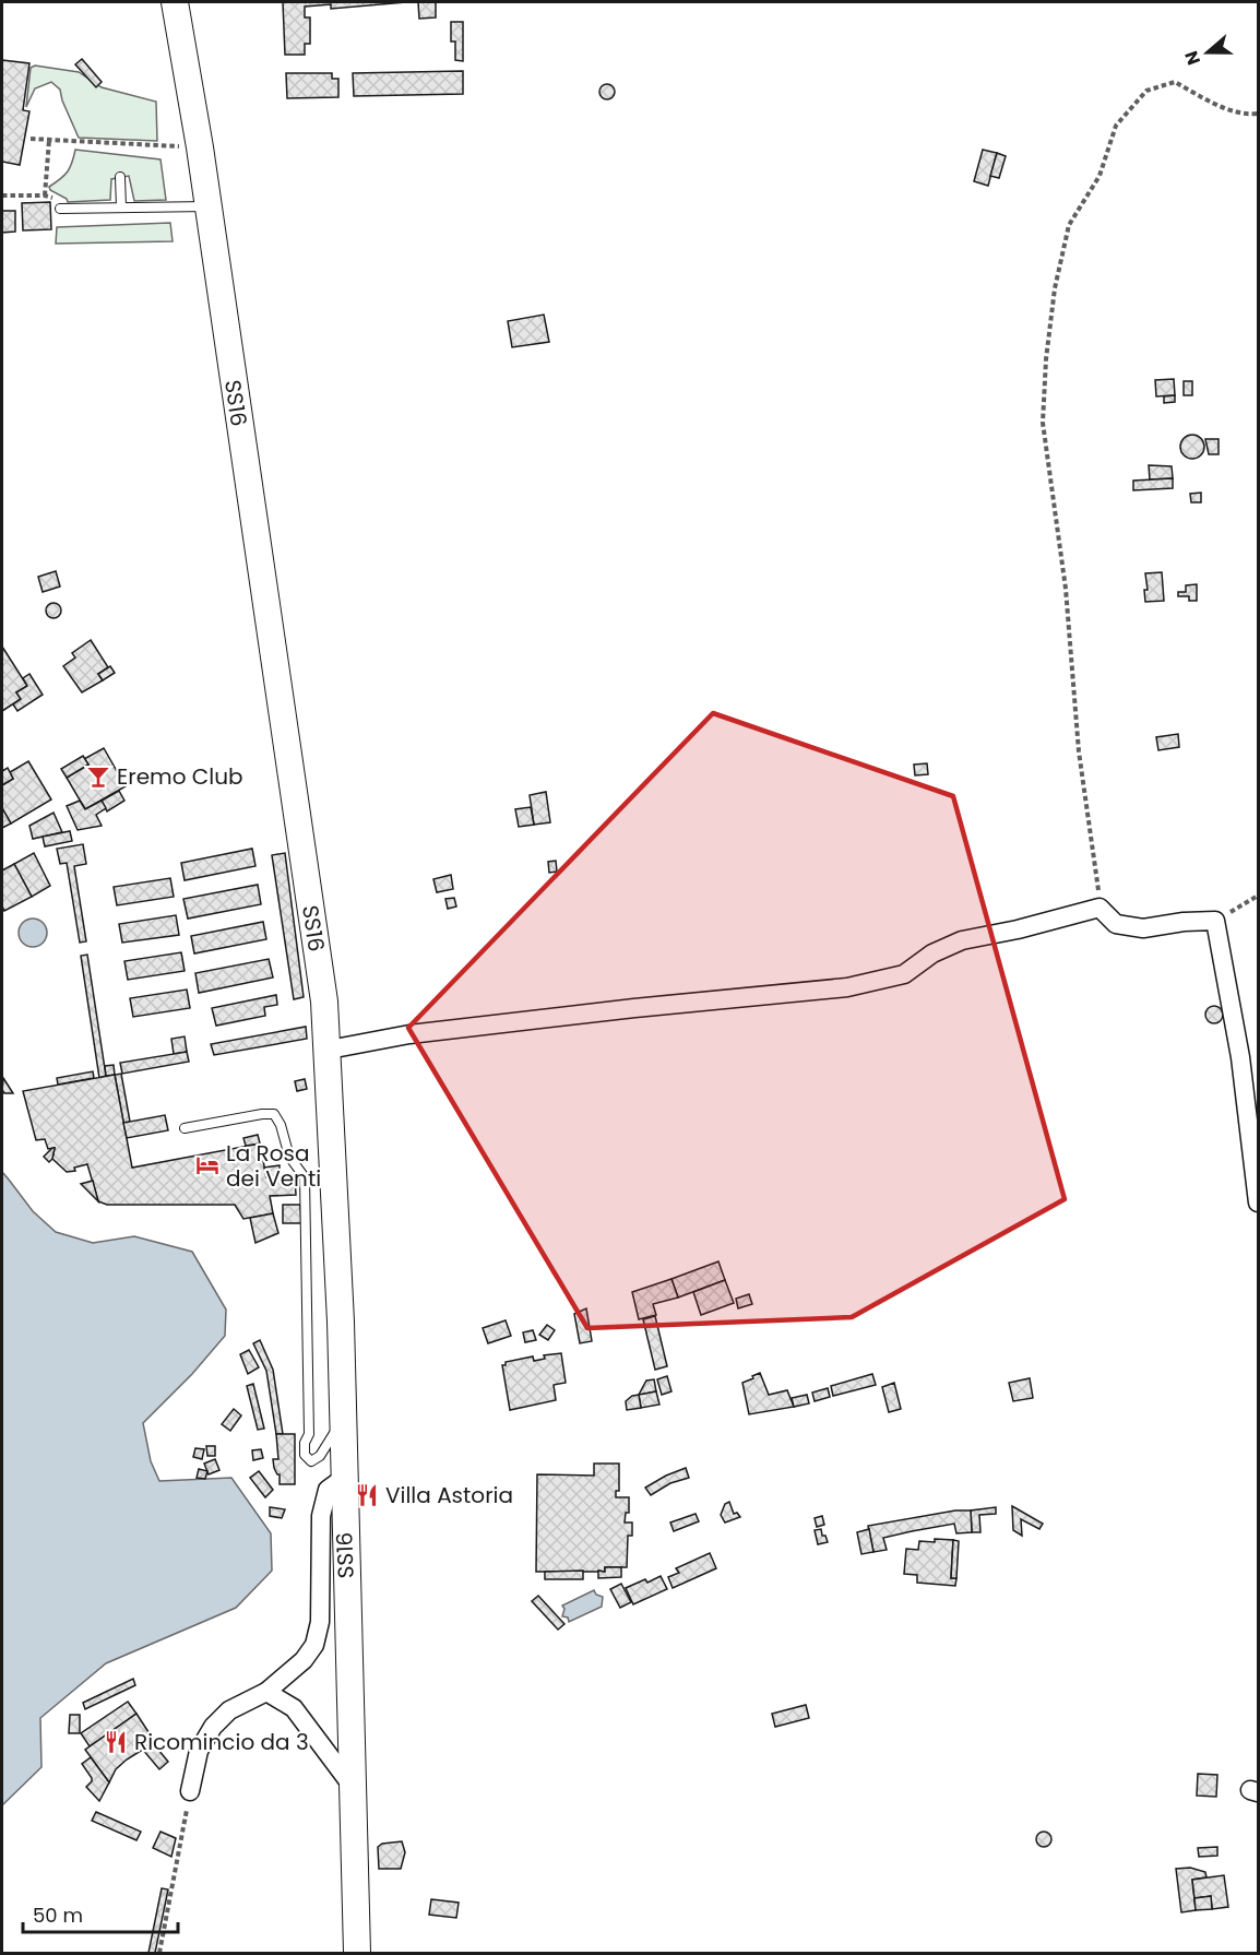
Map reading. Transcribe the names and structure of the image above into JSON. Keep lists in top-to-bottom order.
{
  "streets": {
    "main road": ["SS16"]
  },
  "places": {
    "bar": ["Eremo Club"],
    "hotel": ["La Rosa dei Venti"],
    "restaurant": ["Villa Astoria", "Ricomincio da 3"]
  },
  "scale_bar": "50 m",
  "north": "left"
}
